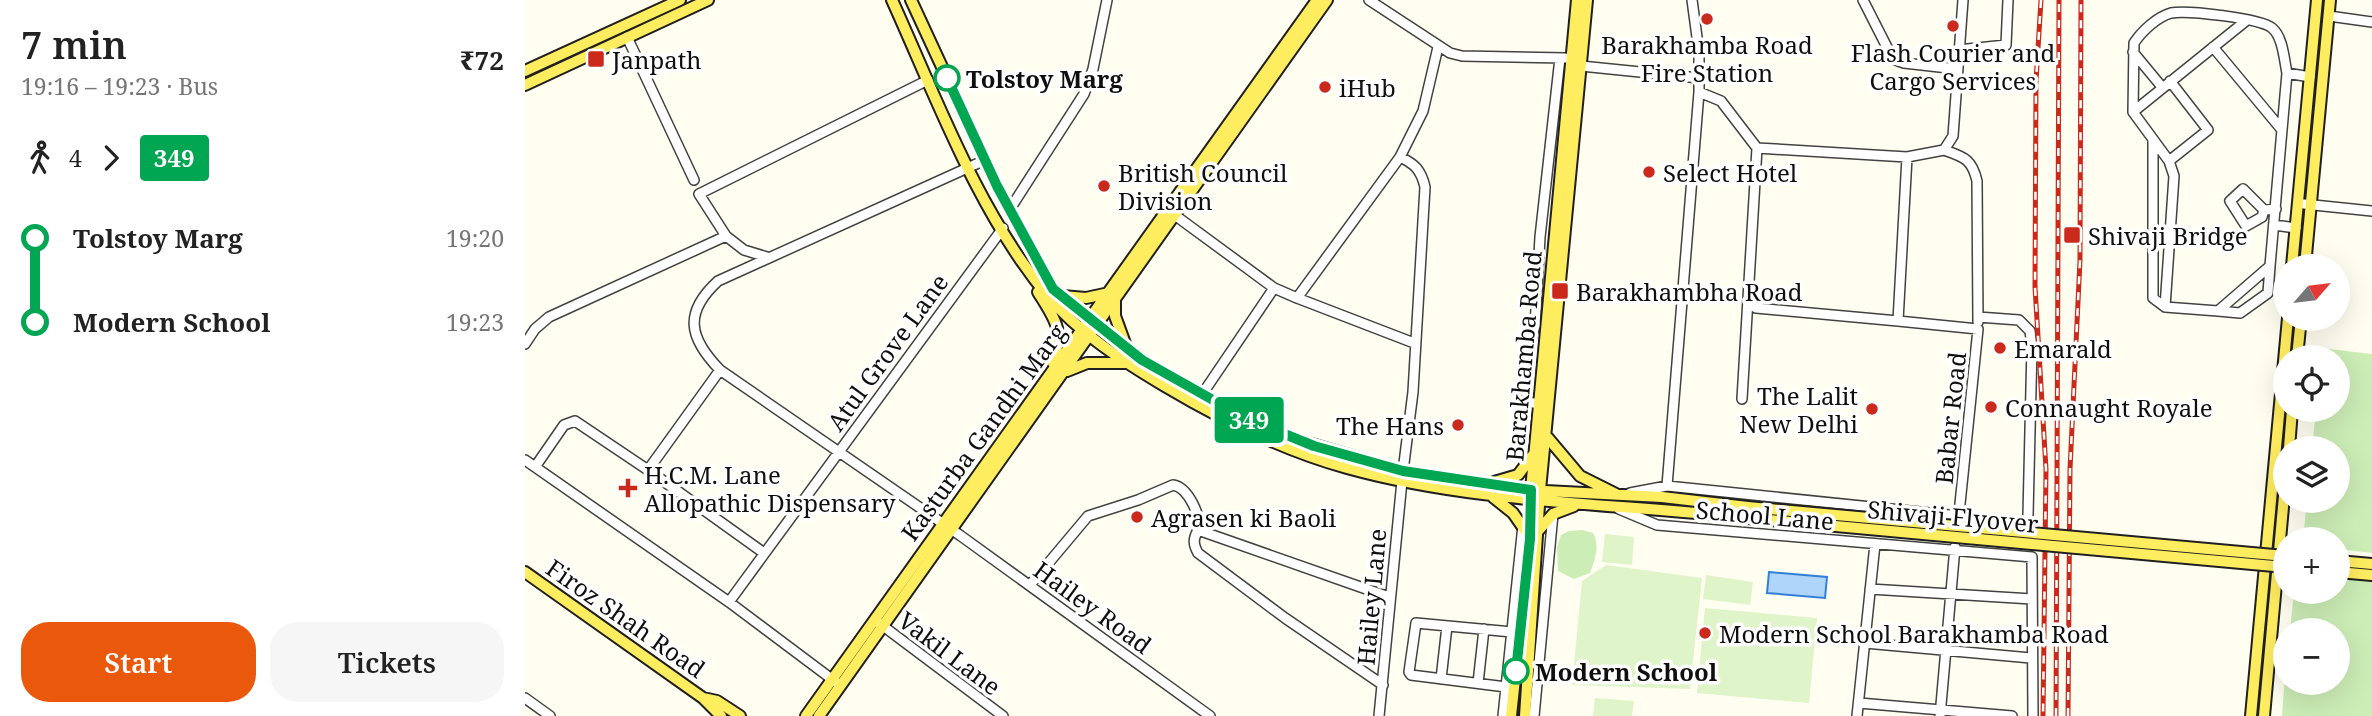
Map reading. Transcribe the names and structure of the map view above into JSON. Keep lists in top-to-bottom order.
{
  "streets": {
    "main road": [
      "Barakhamba Road",
      "Kasturba Gandhi Marg",
      "Shivaji Flyover",
      "Firoz Shah Road"
    ],
    "street": [
      "Atul Grove Lane",
      "Babar Road",
      "School Lane",
      "Hailey Lane",
      "Hailey Road",
      "Vakil Lane"
    ]
  },
  "crossings": [
    ["Atul Grove Lane", "Hailey Road"],
    ["Barakhamba Road", "Shivaji Flyover"],
    ["Babar Road", "School Lane"],
    ["Kasturba Gandhi Marg", "Hailey Road"],
    ["Kasturba Gandhi Marg", "Vakil Lane"],
    ["School Lane", "Shivaji Flyover"]
  ],
  "places": {
    "other": [
      "Barakhamba Road Fire Station",
      "Flash Courier and Cargo Services",
      "Tolstoy Marg",
      "iHub",
      "Select Hotel",
      "British Council Division",
      "Emarald",
      "Connaught Royale",
      "The Lalit New Delhi",
      "The Hans",
      "Agrasen ki Baoli",
      "Modern School Barakhamba Road",
      "Modern School"
    ],
    "transit": ["Janpath", "Shivaji Bridge", "Barakhambha Road"],
    "health": ["H.C.M. Lane Allopathic Dispensary"]
  },
  "lines": ["bus line 349"],
  "north": "top right",
  "page": {
    "heading": ["7 min", "19:16 – 19:23 · Bus", "₹72"],
    "on_map": "349",
    "legs": ["4", "349"],
    "list": [
      {
        "name": "Tolstoy Marg",
        "value": "19:20"
      },
      {
        "name": "Modern School",
        "value": "19:23"
      }
    ],
    "map_buttons": ["+", "−"],
    "buttons": ["Start", "Tickets"]
  }
}
